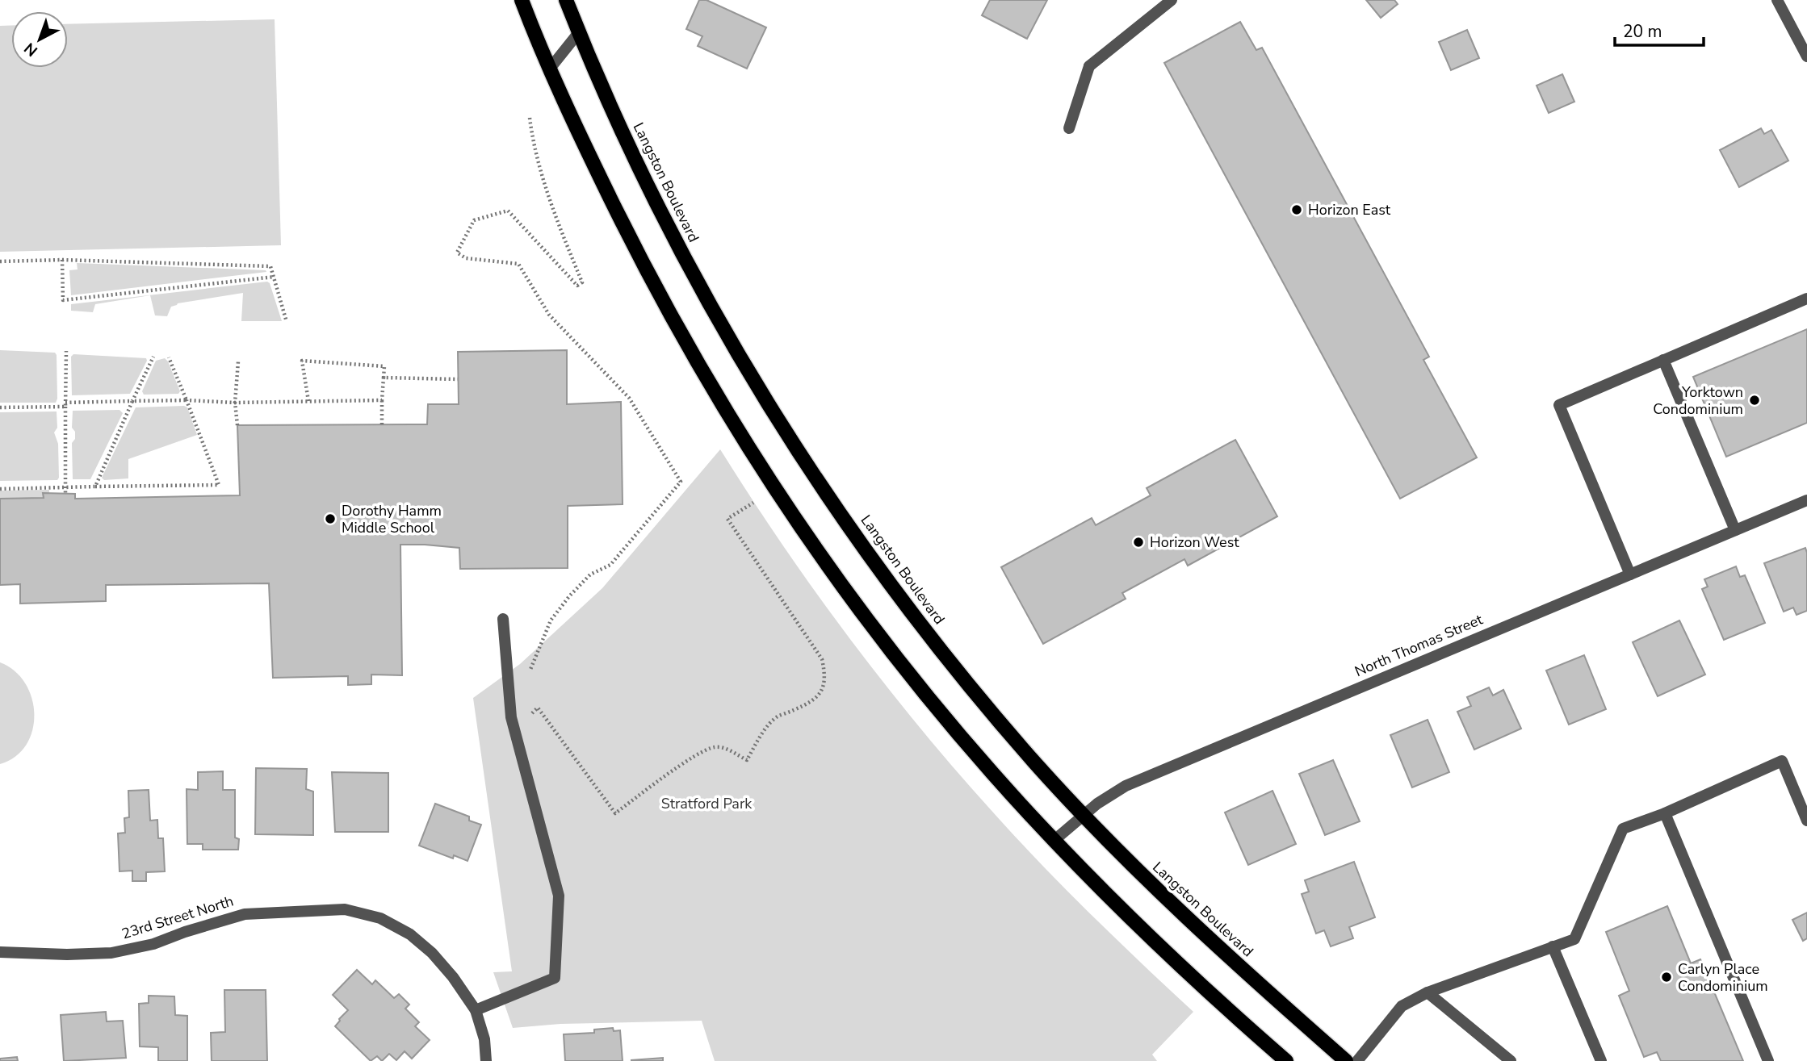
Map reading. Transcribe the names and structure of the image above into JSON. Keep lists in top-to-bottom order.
{
  "streets": {
    "main road": ["Langston Boulevard"],
    "street": ["North Thomas Street", "23rd Street North"]
  },
  "crossings": [
    ["Langston Boulevard", "North Thomas Street"]
  ],
  "parks": ["Stratford Park"],
  "places": [
    "Horizon East",
    "Yorktown Condominium",
    "Dorothy Hamm Middle School",
    "Horizon West",
    "Carlyn Place Condominium"
  ],
  "scale_bar": "20 m",
  "north": "bottom left"
}
